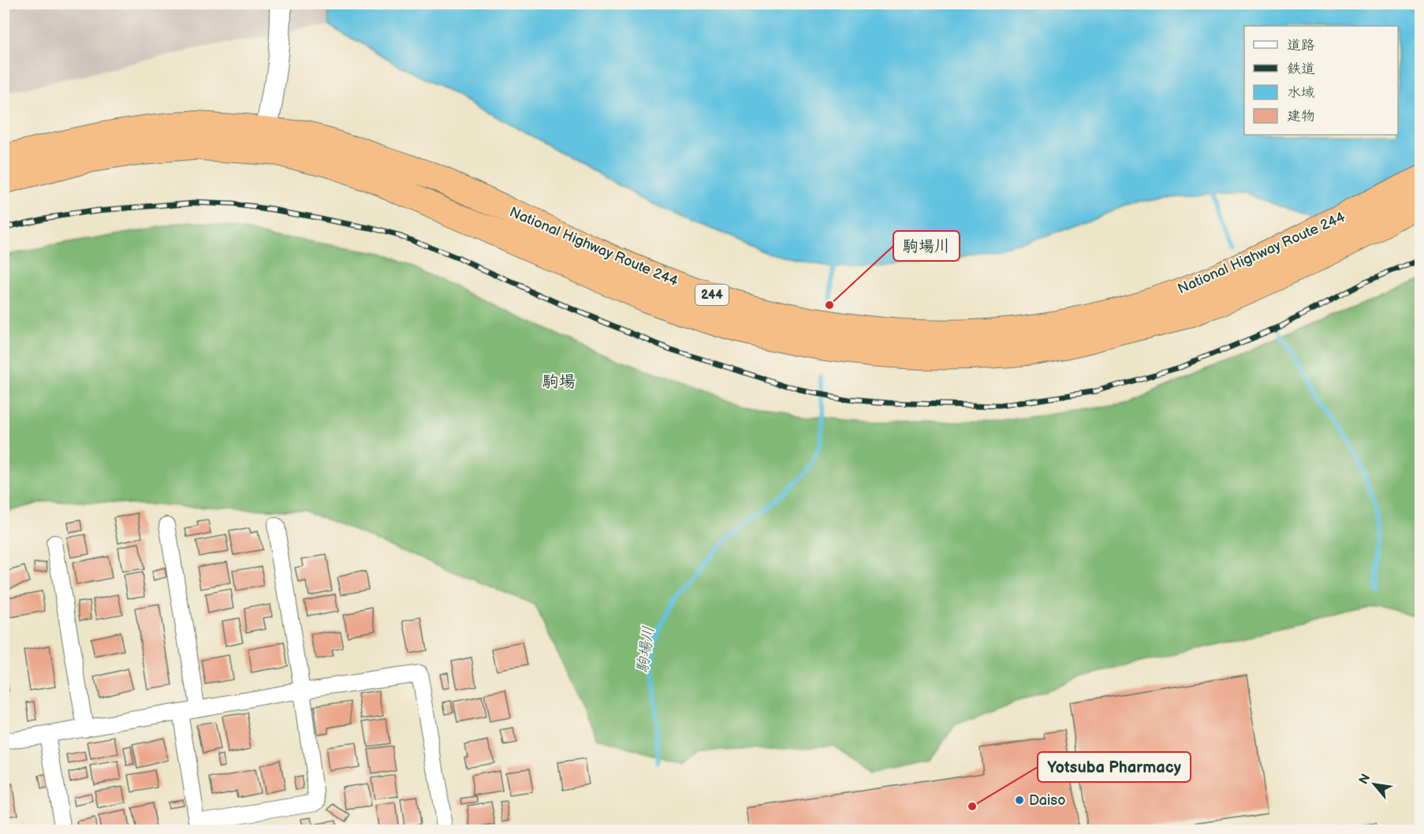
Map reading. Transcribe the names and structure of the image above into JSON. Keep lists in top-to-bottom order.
{
  "streets": {
    "highway": ["National Highway Route 244", "244"]
  },
  "districts": ["駒場"],
  "water": ["駒場川"],
  "places": ["駒場川", "Daiso", "Yotsuba Pharmacy"],
  "legend": [
    "道路",
    "鉄道",
    "水域",
    "建物"
  ],
  "north": "top left"
}
